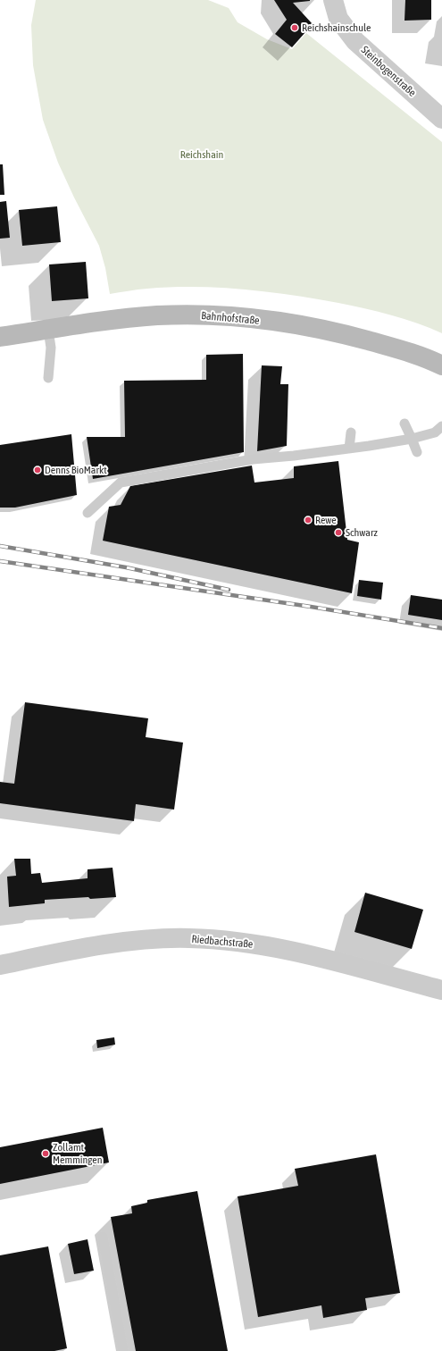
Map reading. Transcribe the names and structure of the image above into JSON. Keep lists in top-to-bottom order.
{
  "streets": {
    "street": ["Steinbogenstraße", "Bahnhofstraße", "Riedbachstraße"]
  },
  "parks": ["Reichshain"],
  "places": [
    "Reichshainschule",
    "Denns BioMarkt",
    "Rewe",
    "Schwarz",
    "Zollamt Memmingen"
  ]
}
